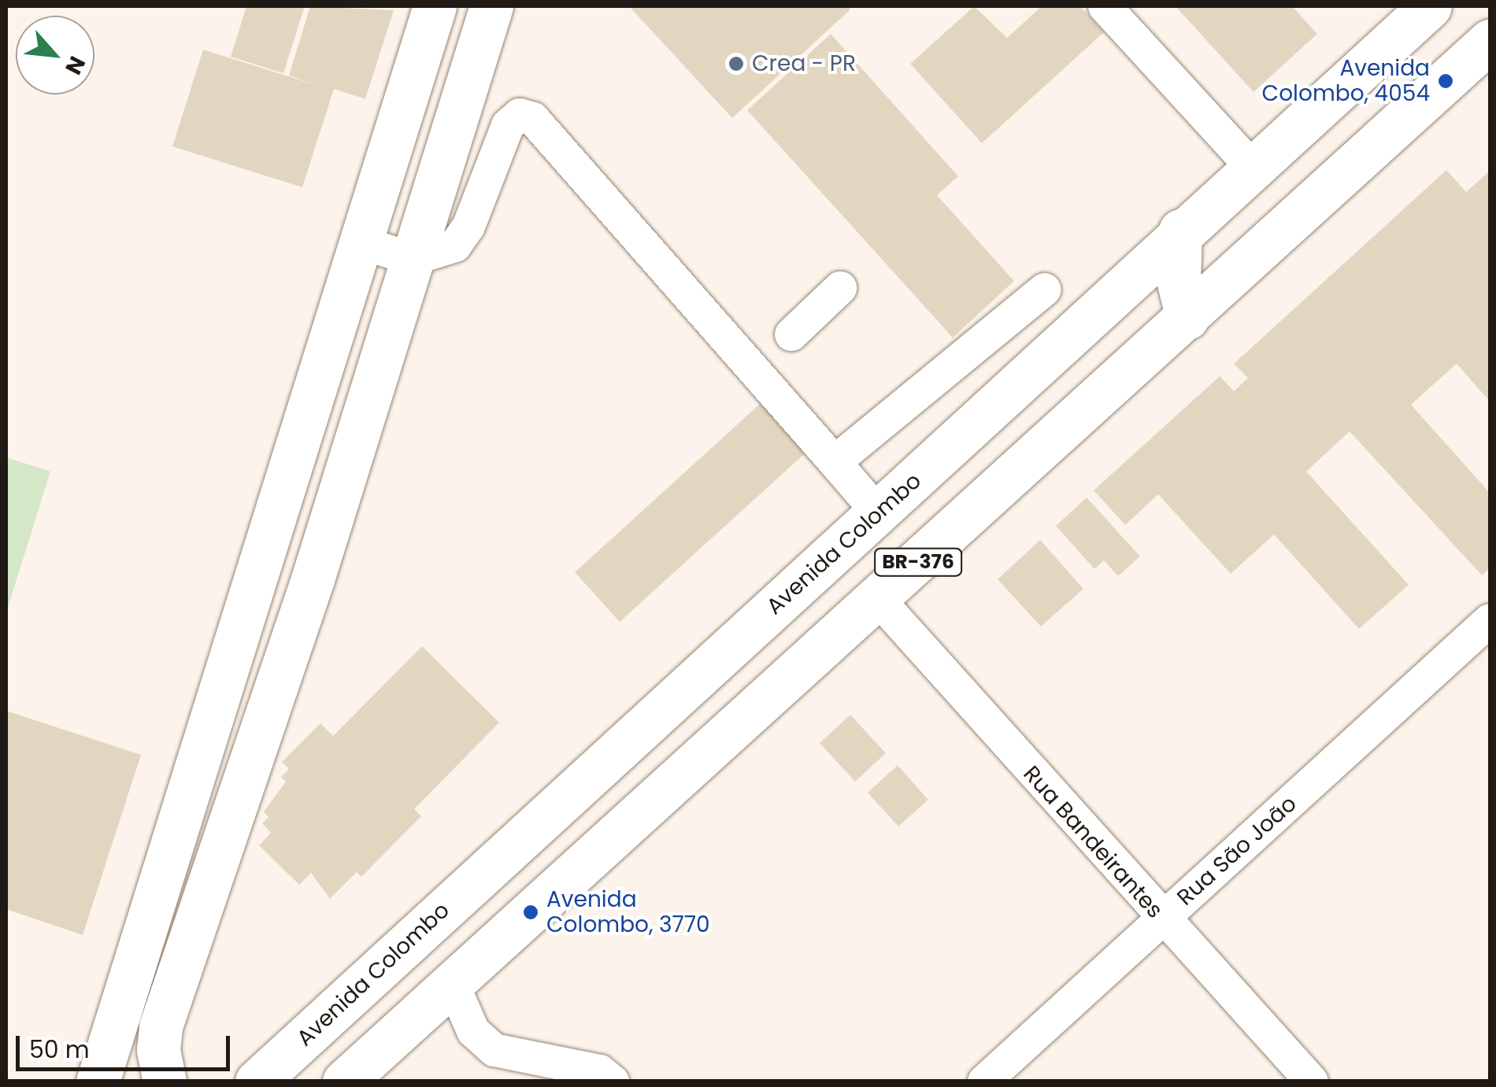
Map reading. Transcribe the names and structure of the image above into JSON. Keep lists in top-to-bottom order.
{
  "streets": {
    "main road": ["Avenida Colombo", "BR-376"],
    "street": ["Rua Bandeirantes", "Rua São João"]
  },
  "crossings": [
    ["BR-376", "Rua Bandeirantes"],
    ["Rua Bandeirantes", "Rua São João"]
  ],
  "places": ["Crea - PR", "Avenida Colombo, 4054", "Avenida Colombo, 3770"],
  "scale_bar": "50 m",
  "north": "bottom right"
}
